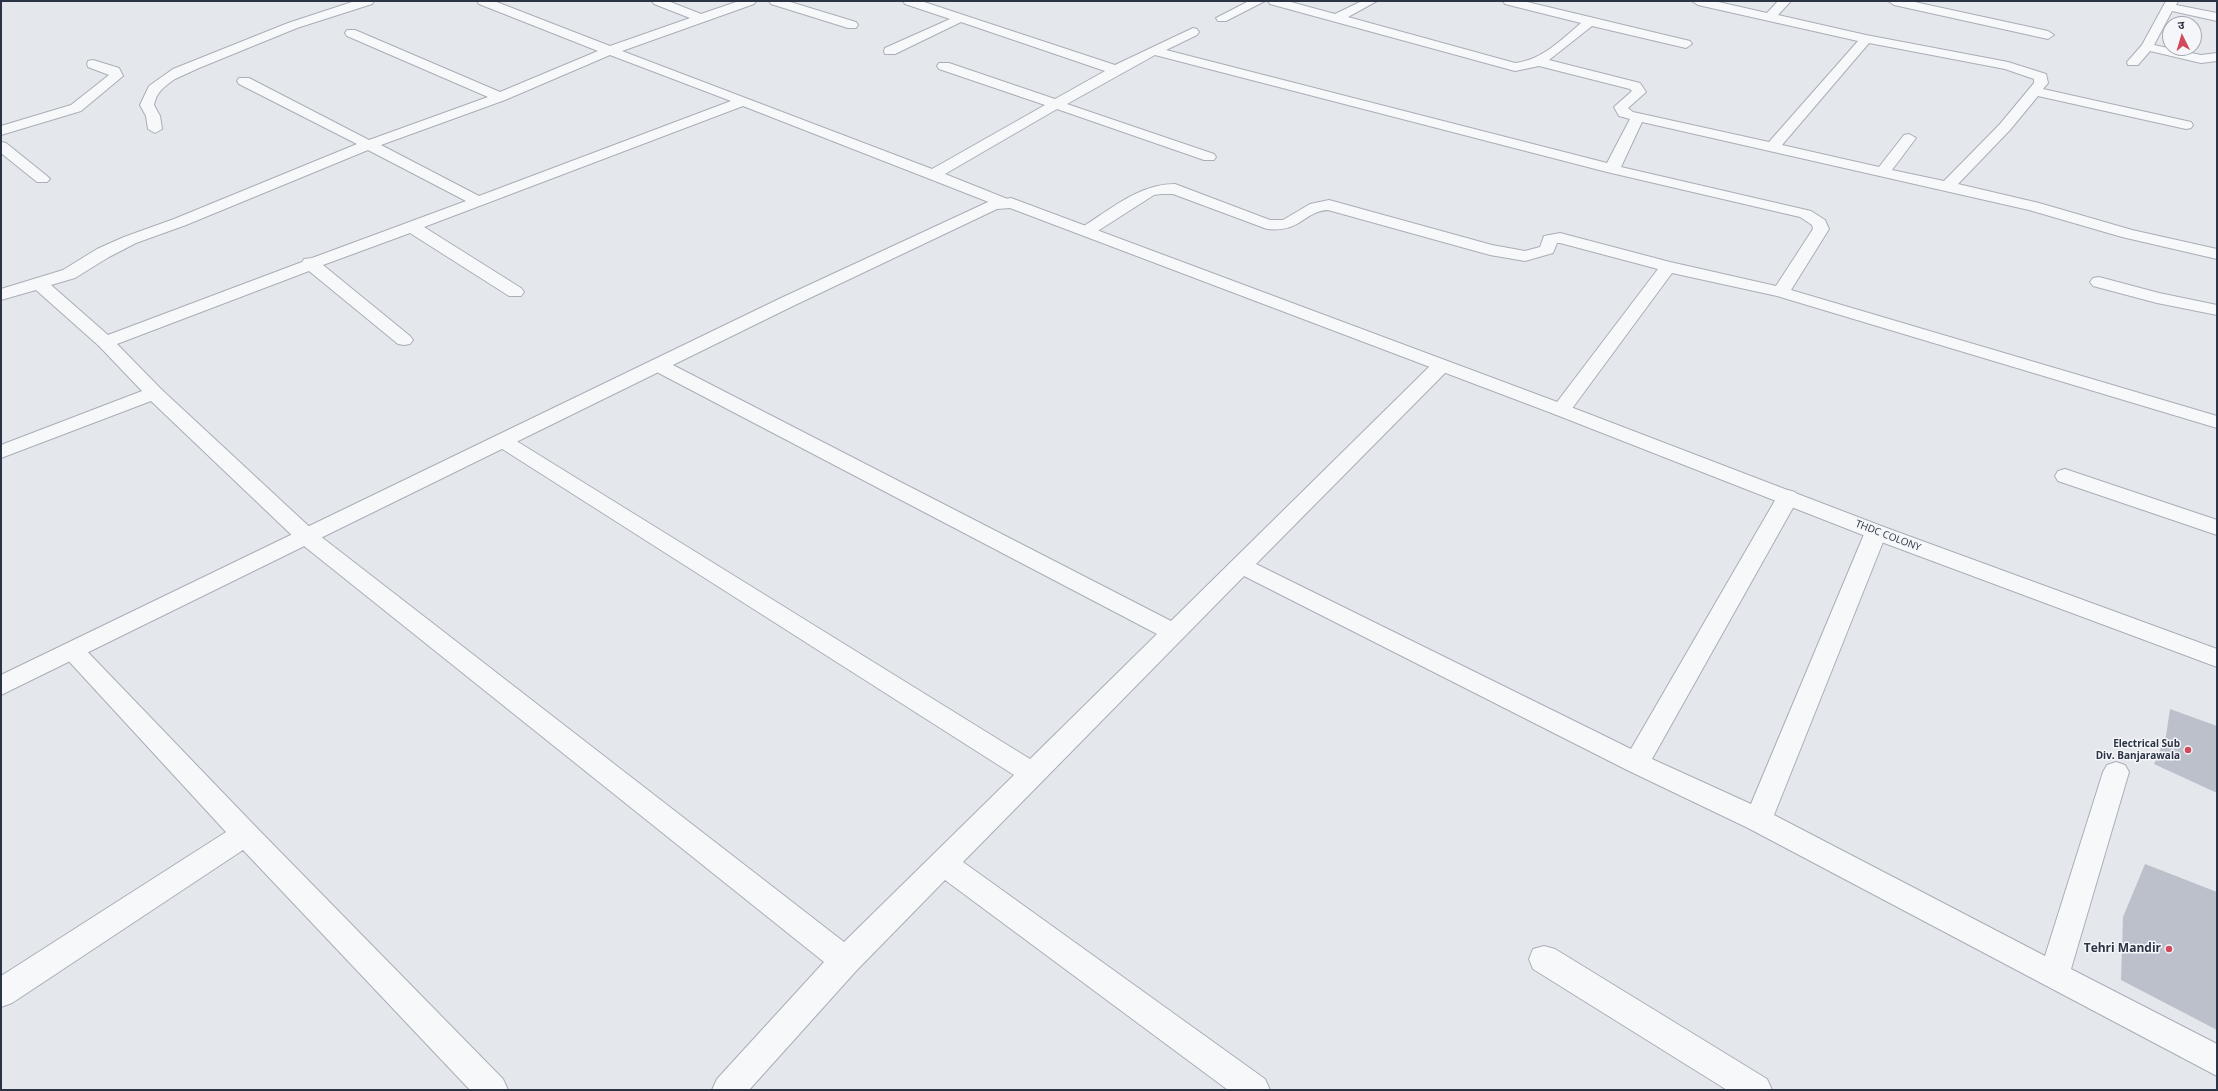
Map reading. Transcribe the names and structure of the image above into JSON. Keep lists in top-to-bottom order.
{
  "streets": {
    "street": ["THDC COLONY"]
  },
  "places": ["Electrical Sub Div. Banjarawala", "Tehri Mandir"],
  "north": "top"
}
